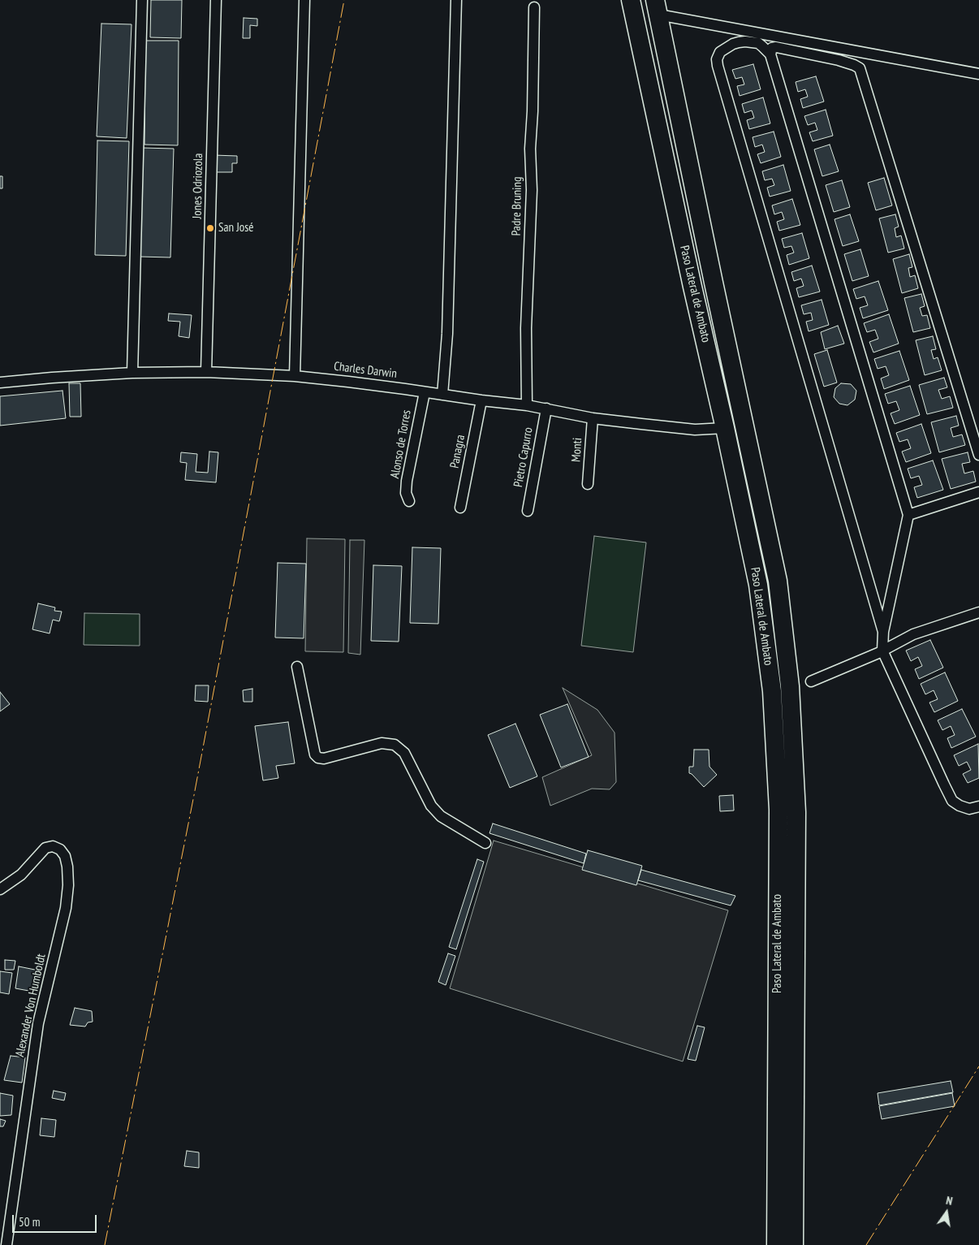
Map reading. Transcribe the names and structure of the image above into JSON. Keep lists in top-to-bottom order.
{
  "streets": {
    "highway": ["Paso Lateral de Ambato"],
    "street": [
      "Jones Odriozola",
      "Padre Bruning",
      "Charles Darwin",
      "Alonso de Torres",
      "Monti",
      "Panagra",
      "Pietro Capurro",
      "Alexander Von Humboldt"
    ]
  },
  "crossings": [
    ["Jones Odriozola", "Charles Darwin"],
    ["Padre Bruning", "Charles Darwin"],
    ["Paso Lateral de Ambato", "Charles Darwin"],
    ["Charles Darwin", "Alonso de Torres"],
    ["Charles Darwin", "Monti"],
    ["Charles Darwin", "Panagra"],
    ["Charles Darwin", "Pietro Capurro"]
  ],
  "places": ["San José"],
  "scale_bar": "50 m",
  "north": "top"
}
